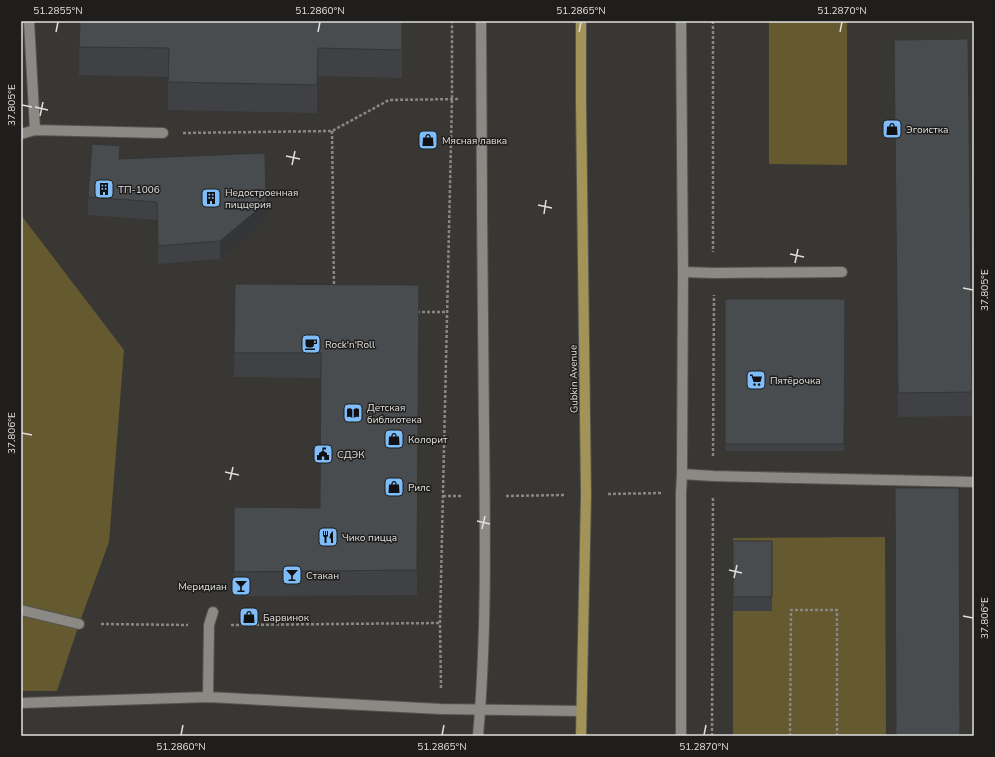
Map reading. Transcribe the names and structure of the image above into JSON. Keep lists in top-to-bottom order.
{
  "streets": {
    "main road": ["Gubkin Avenue"]
  },
  "places": {
    "shop": [
      "Эгоистка",
      "Мясная лавка",
      "Колорит",
      "Рилс",
      "Барвинок"
    ],
    "building": ["ТП-1006", "Недостроенная пиццерия"],
    "cafe": ["Rock'n'Roll"],
    "supermarket": ["Пятёрочка"],
    "library": ["Детская библиотека"],
    "public building": ["СДЭК"],
    "restaurant": ["Чико пицца"],
    "bar": ["Стакан", "Меридиан"]
  },
  "coordinates": [
    "51.2855°N",
    "51.2860°N",
    "51.2865°N",
    "51.2870°N",
    "37.805°E",
    "37.806°E"
  ]
}
